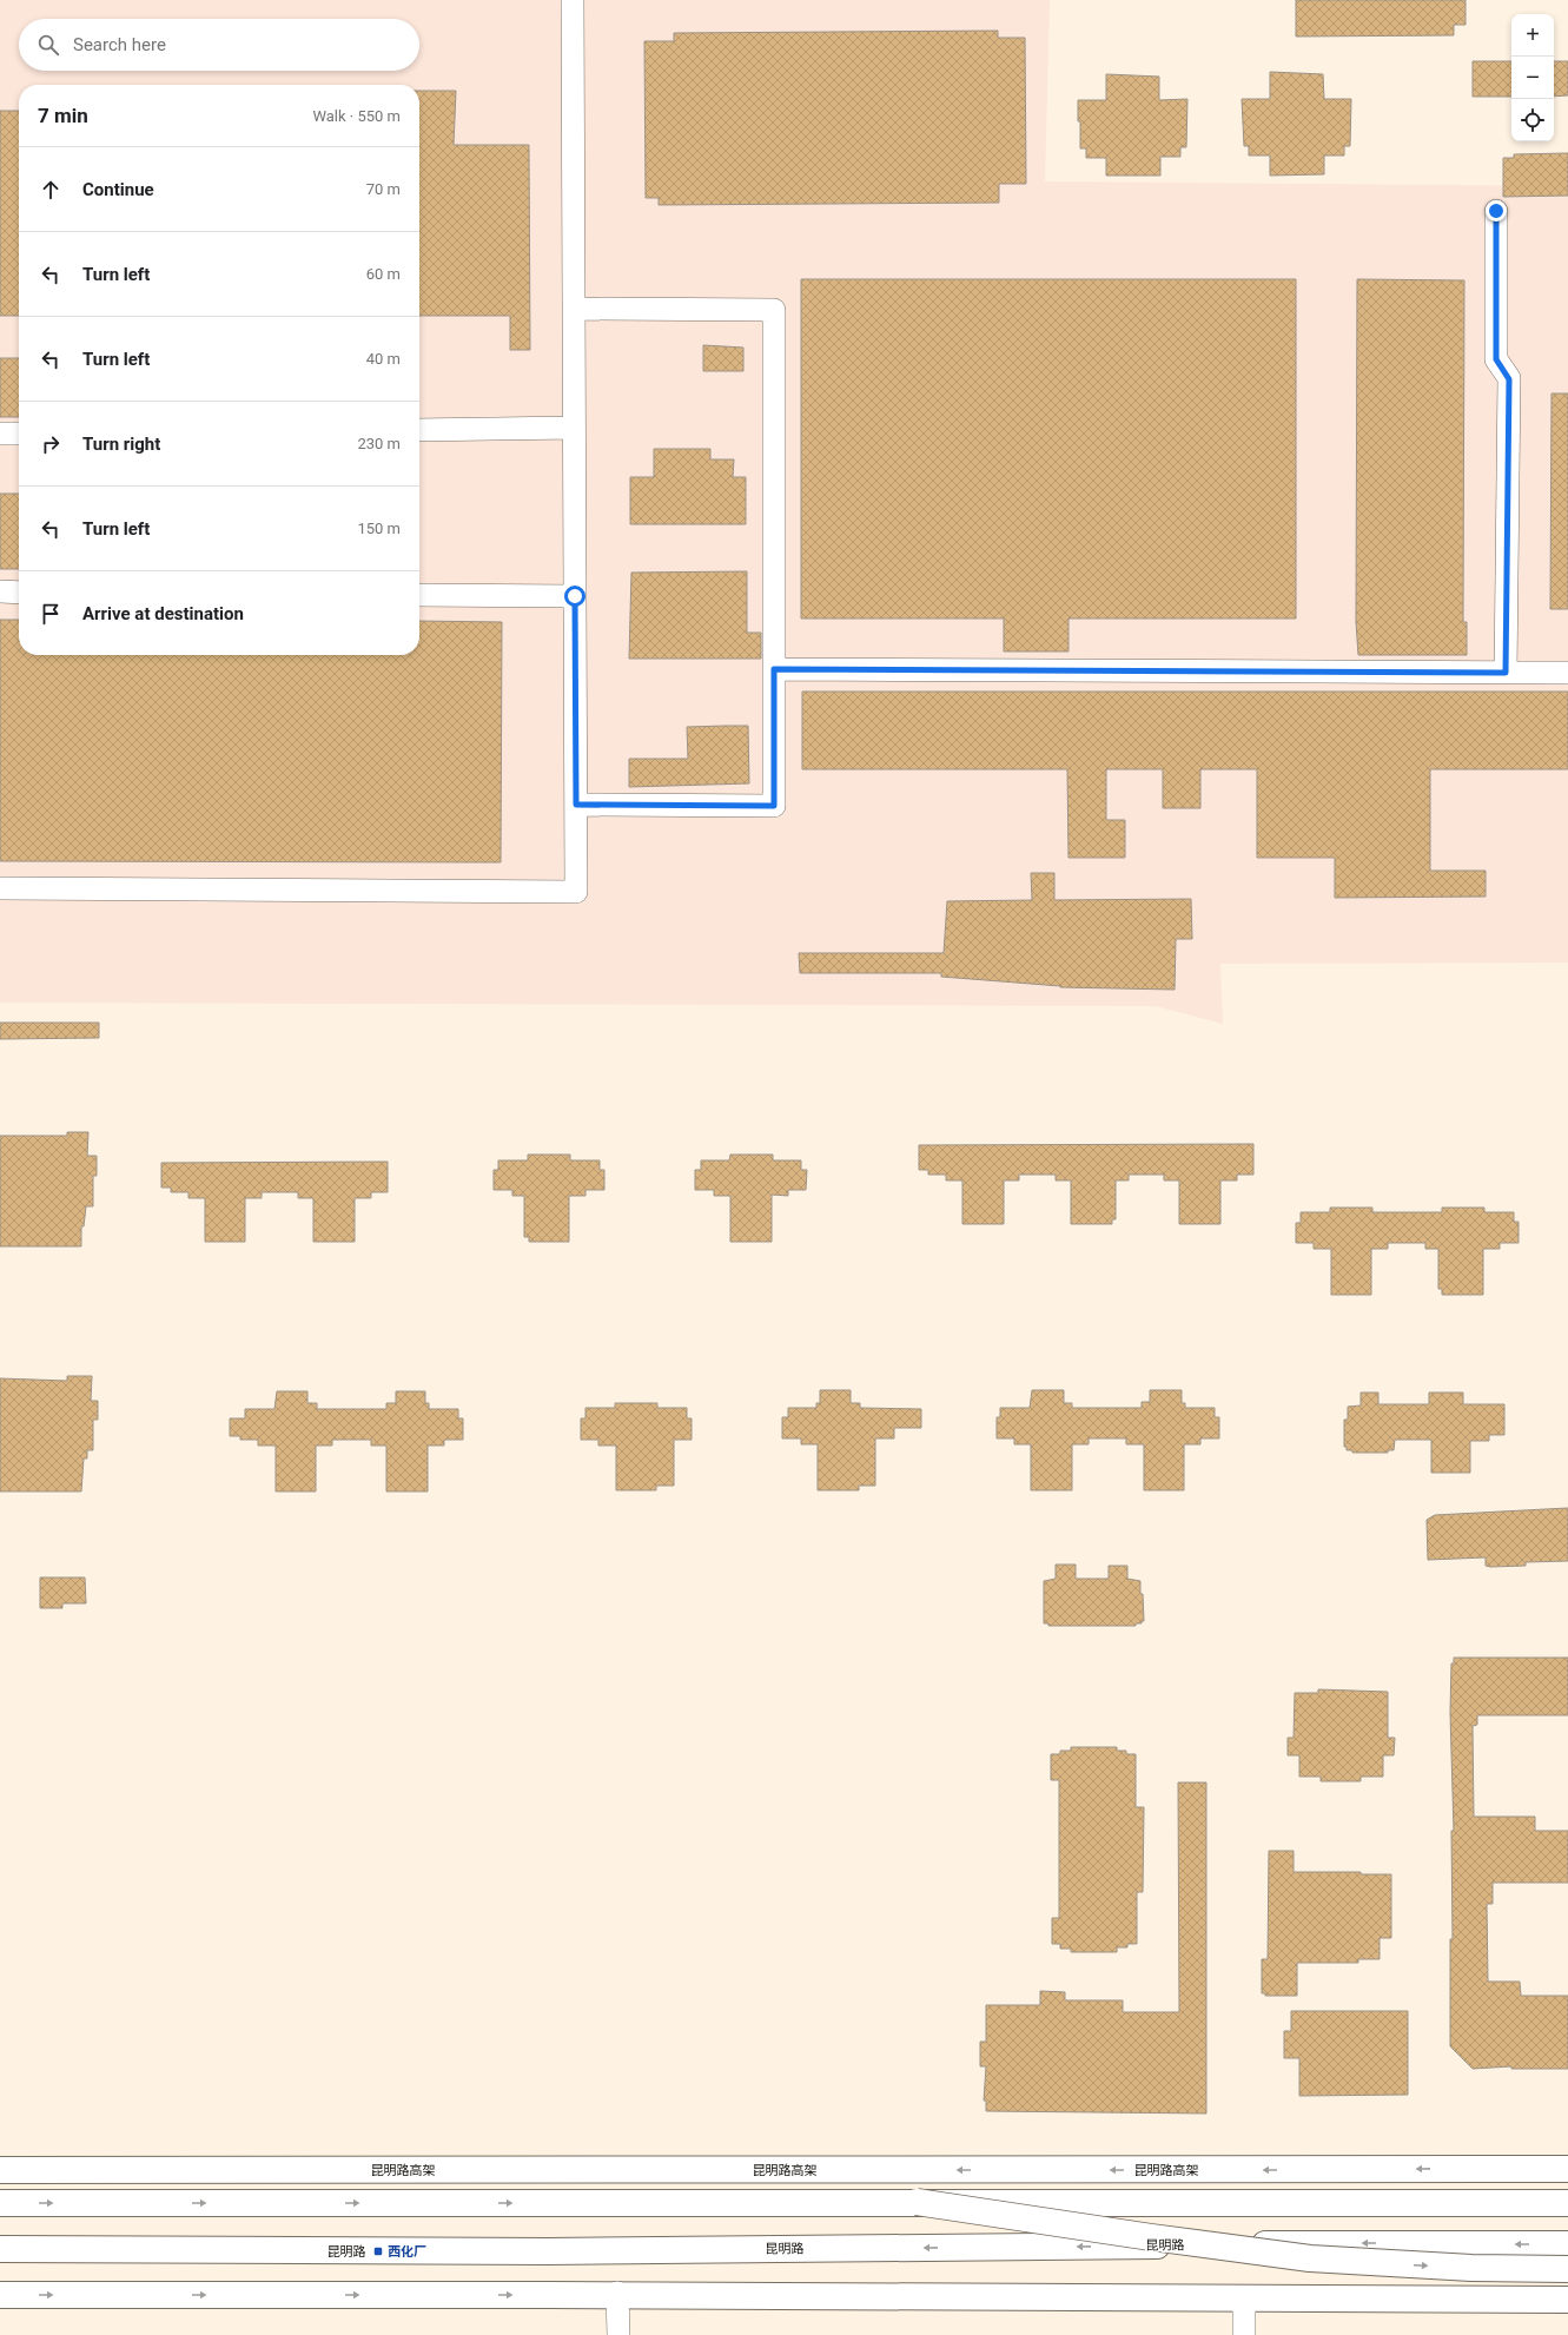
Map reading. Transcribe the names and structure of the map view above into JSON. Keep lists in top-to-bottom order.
{
  "streets": {
    "main road": ["昆明路高架", "昆明路"]
  },
  "places": {
    "transit": ["西化厂"]
  },
  "page": {
    "map_buttons": ["+", "−"],
    "search": "Search here",
    "heading": ["7 min", "Walk · 550 m"],
    "list": [
      ["Continue", "70 m"],
      ["Turn left", "60 m"],
      ["Turn left", "40 m"],
      ["Turn right", "230 m"],
      ["Turn left", "150 m"],
      "Arrive at destination"
    ]
  }
}
